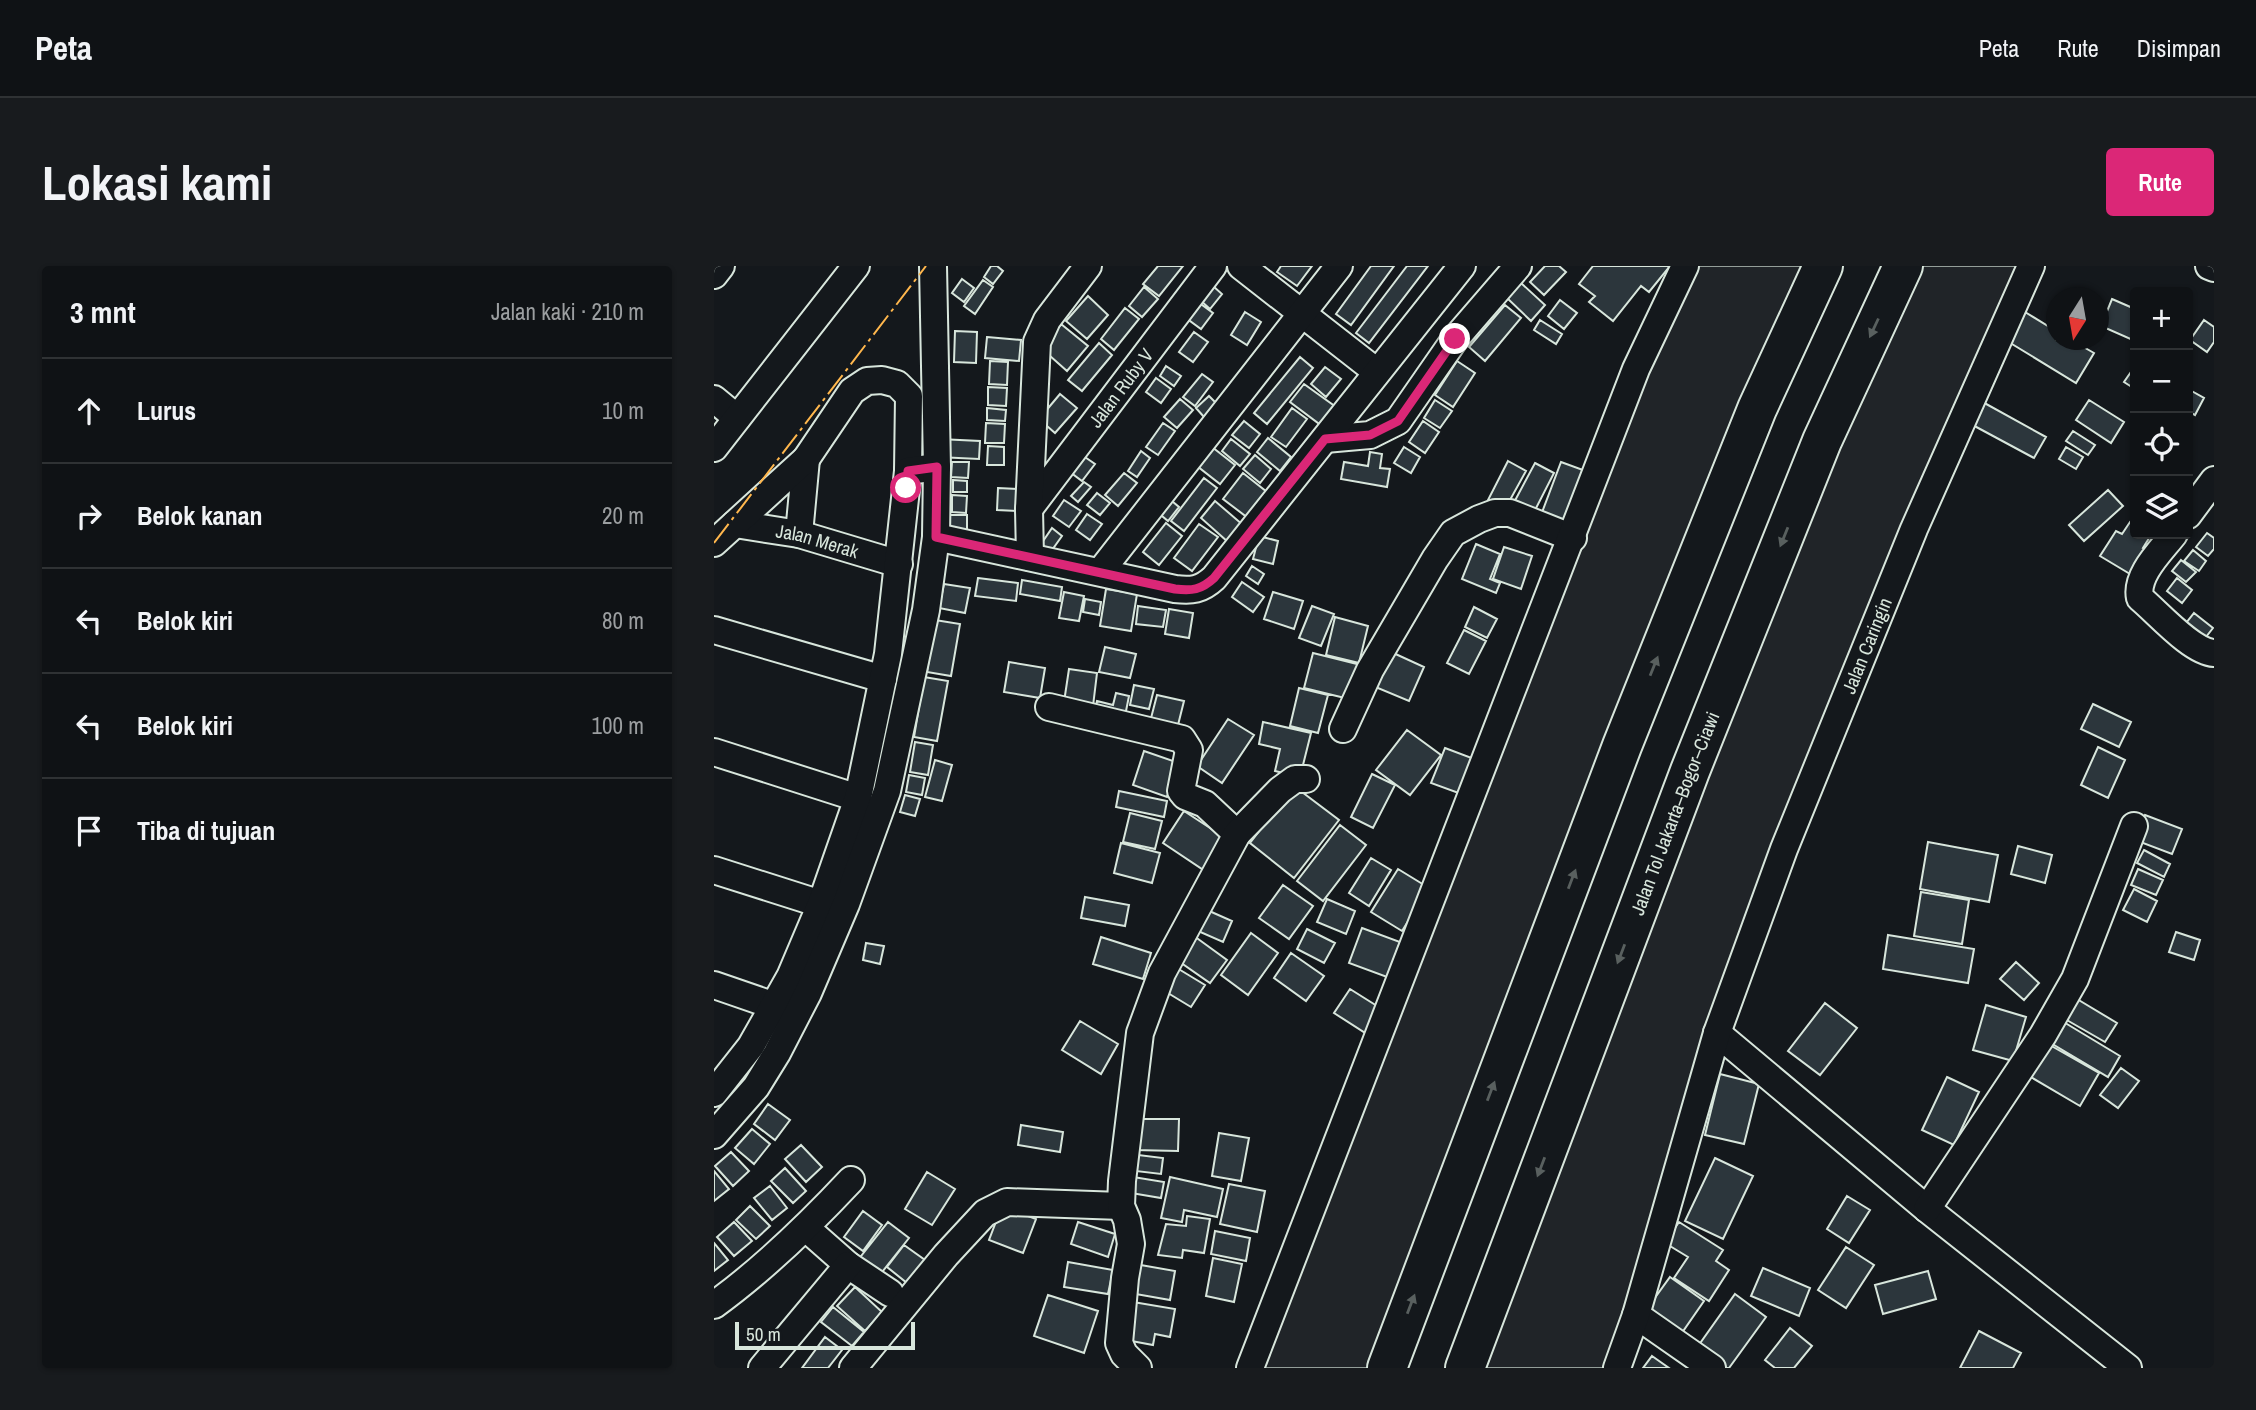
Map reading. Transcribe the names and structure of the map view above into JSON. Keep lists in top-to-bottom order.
{
  "streets": {
    "highway": ["Jalan Tol Jakarta–Bogor–Ciawi"],
    "street": ["Jalan Ruby V", "Jalan Merak", "Jalan Caringin"]
  },
  "scale_bar": "50 m",
  "north": "bottom",
  "page": {
    "header": "Peta",
    "nav": ["Peta", "Rute", "Disimpan"],
    "buttons": "Rute",
    "title": "Lokasi kami",
    "heading": ["3 mnt", "Jalan kaki · 210 m"],
    "map_buttons": ["+", "−"],
    "list": [
      ["Lurus", "10 m"],
      ["Belok kanan", "20 m"],
      ["Belok kiri", "80 m"],
      ["Belok kiri", "100 m"],
      "Tiba di tujuan"
    ],
    "scale": "50 m"
  }
}
